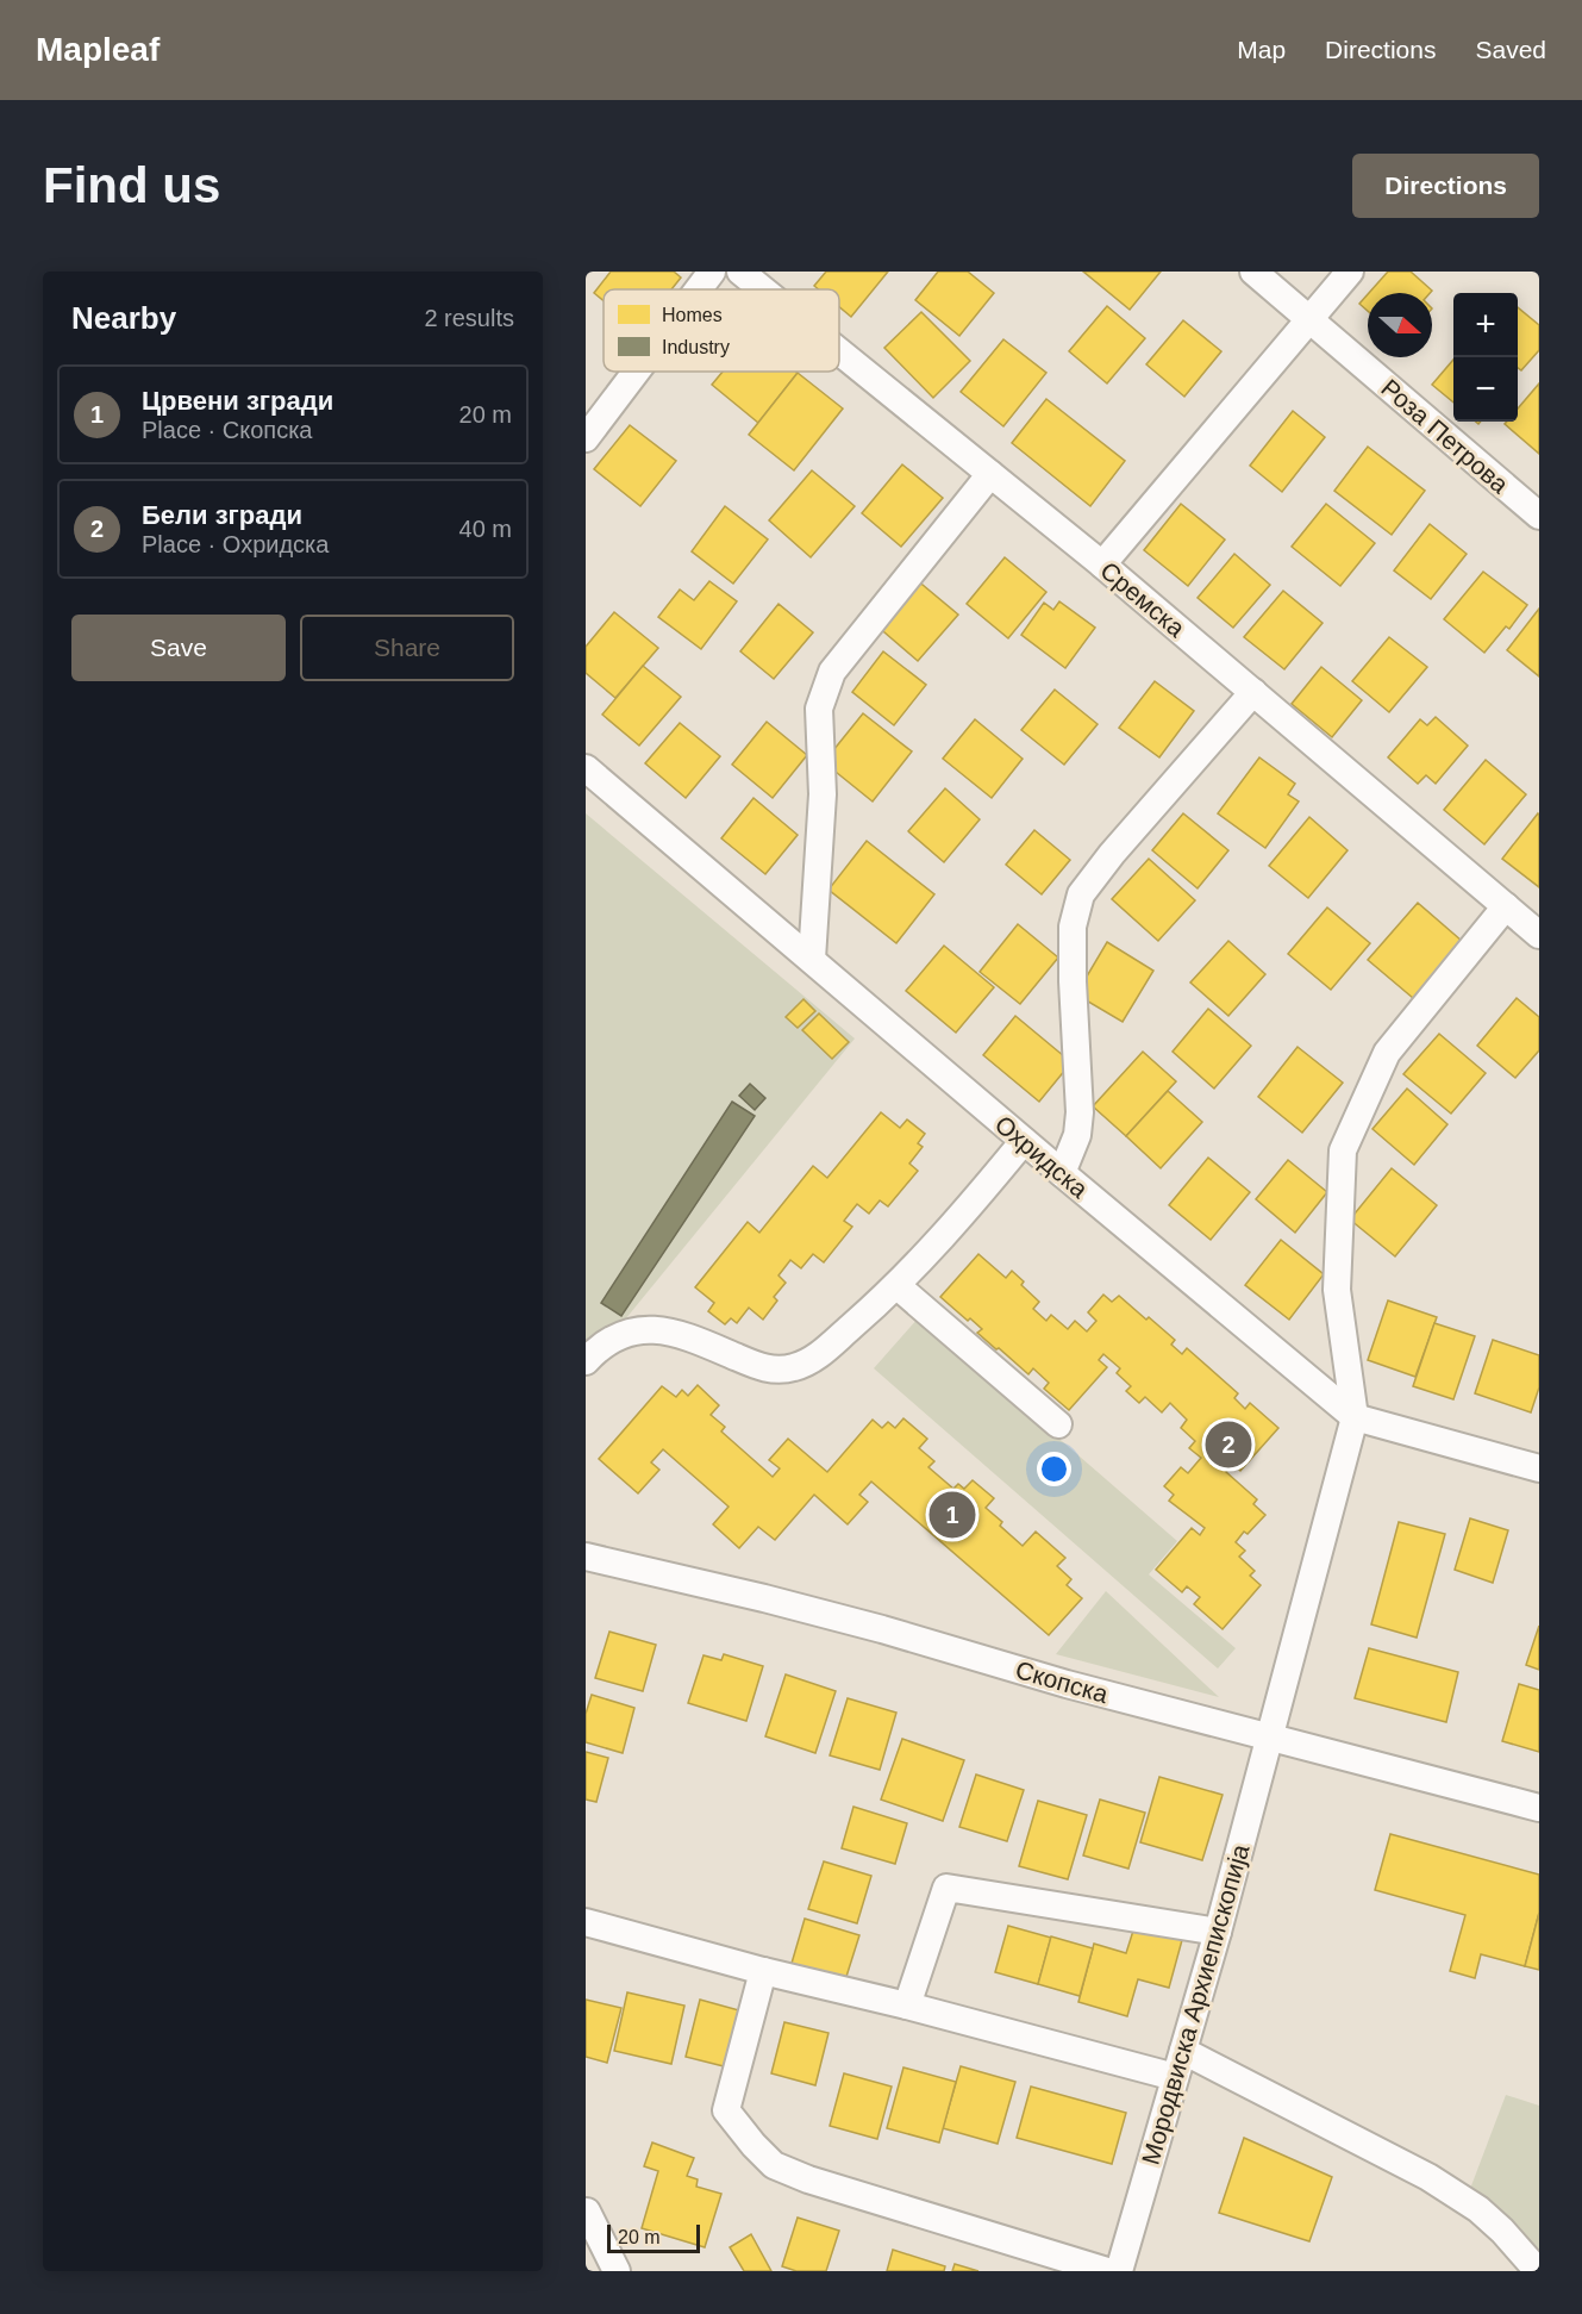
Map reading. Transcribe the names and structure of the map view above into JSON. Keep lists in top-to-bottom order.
{
  "streets": {
    "street": [
      "Роза Петрова",
      "Сремска",
      "Охридска",
      "Скопска",
      "Мородвиска Архиепископија"
    ]
  },
  "crossings": [
    ["Охридска", "Мородвиска Архиепископија"],
    ["Скопска", "Мородвиска Архиепископија"]
  ],
  "legend": ["Homes", "Industry"],
  "scale_bar": "20 m",
  "north": "right",
  "page": {
    "header": "Mapleaf",
    "nav": ["Map", "Directions", "Saved"],
    "buttons": [
      "Directions",
      ["Save", "Share"]
    ],
    "title": "Find us",
    "heading": ["Nearby", "2 results"],
    "map_buttons": ["+", "−"],
    "list": [
      {
        "mark": "1",
        "name": "Црвени згради",
        "note": "Place · Скопска",
        "value": "20 m"
      },
      {
        "mark": "2",
        "name": "Бели згради",
        "note": "Place · Охридска",
        "value": "40 m"
      }
    ],
    "pins": ["2", "1"],
    "scale": "20 m"
  }
}
